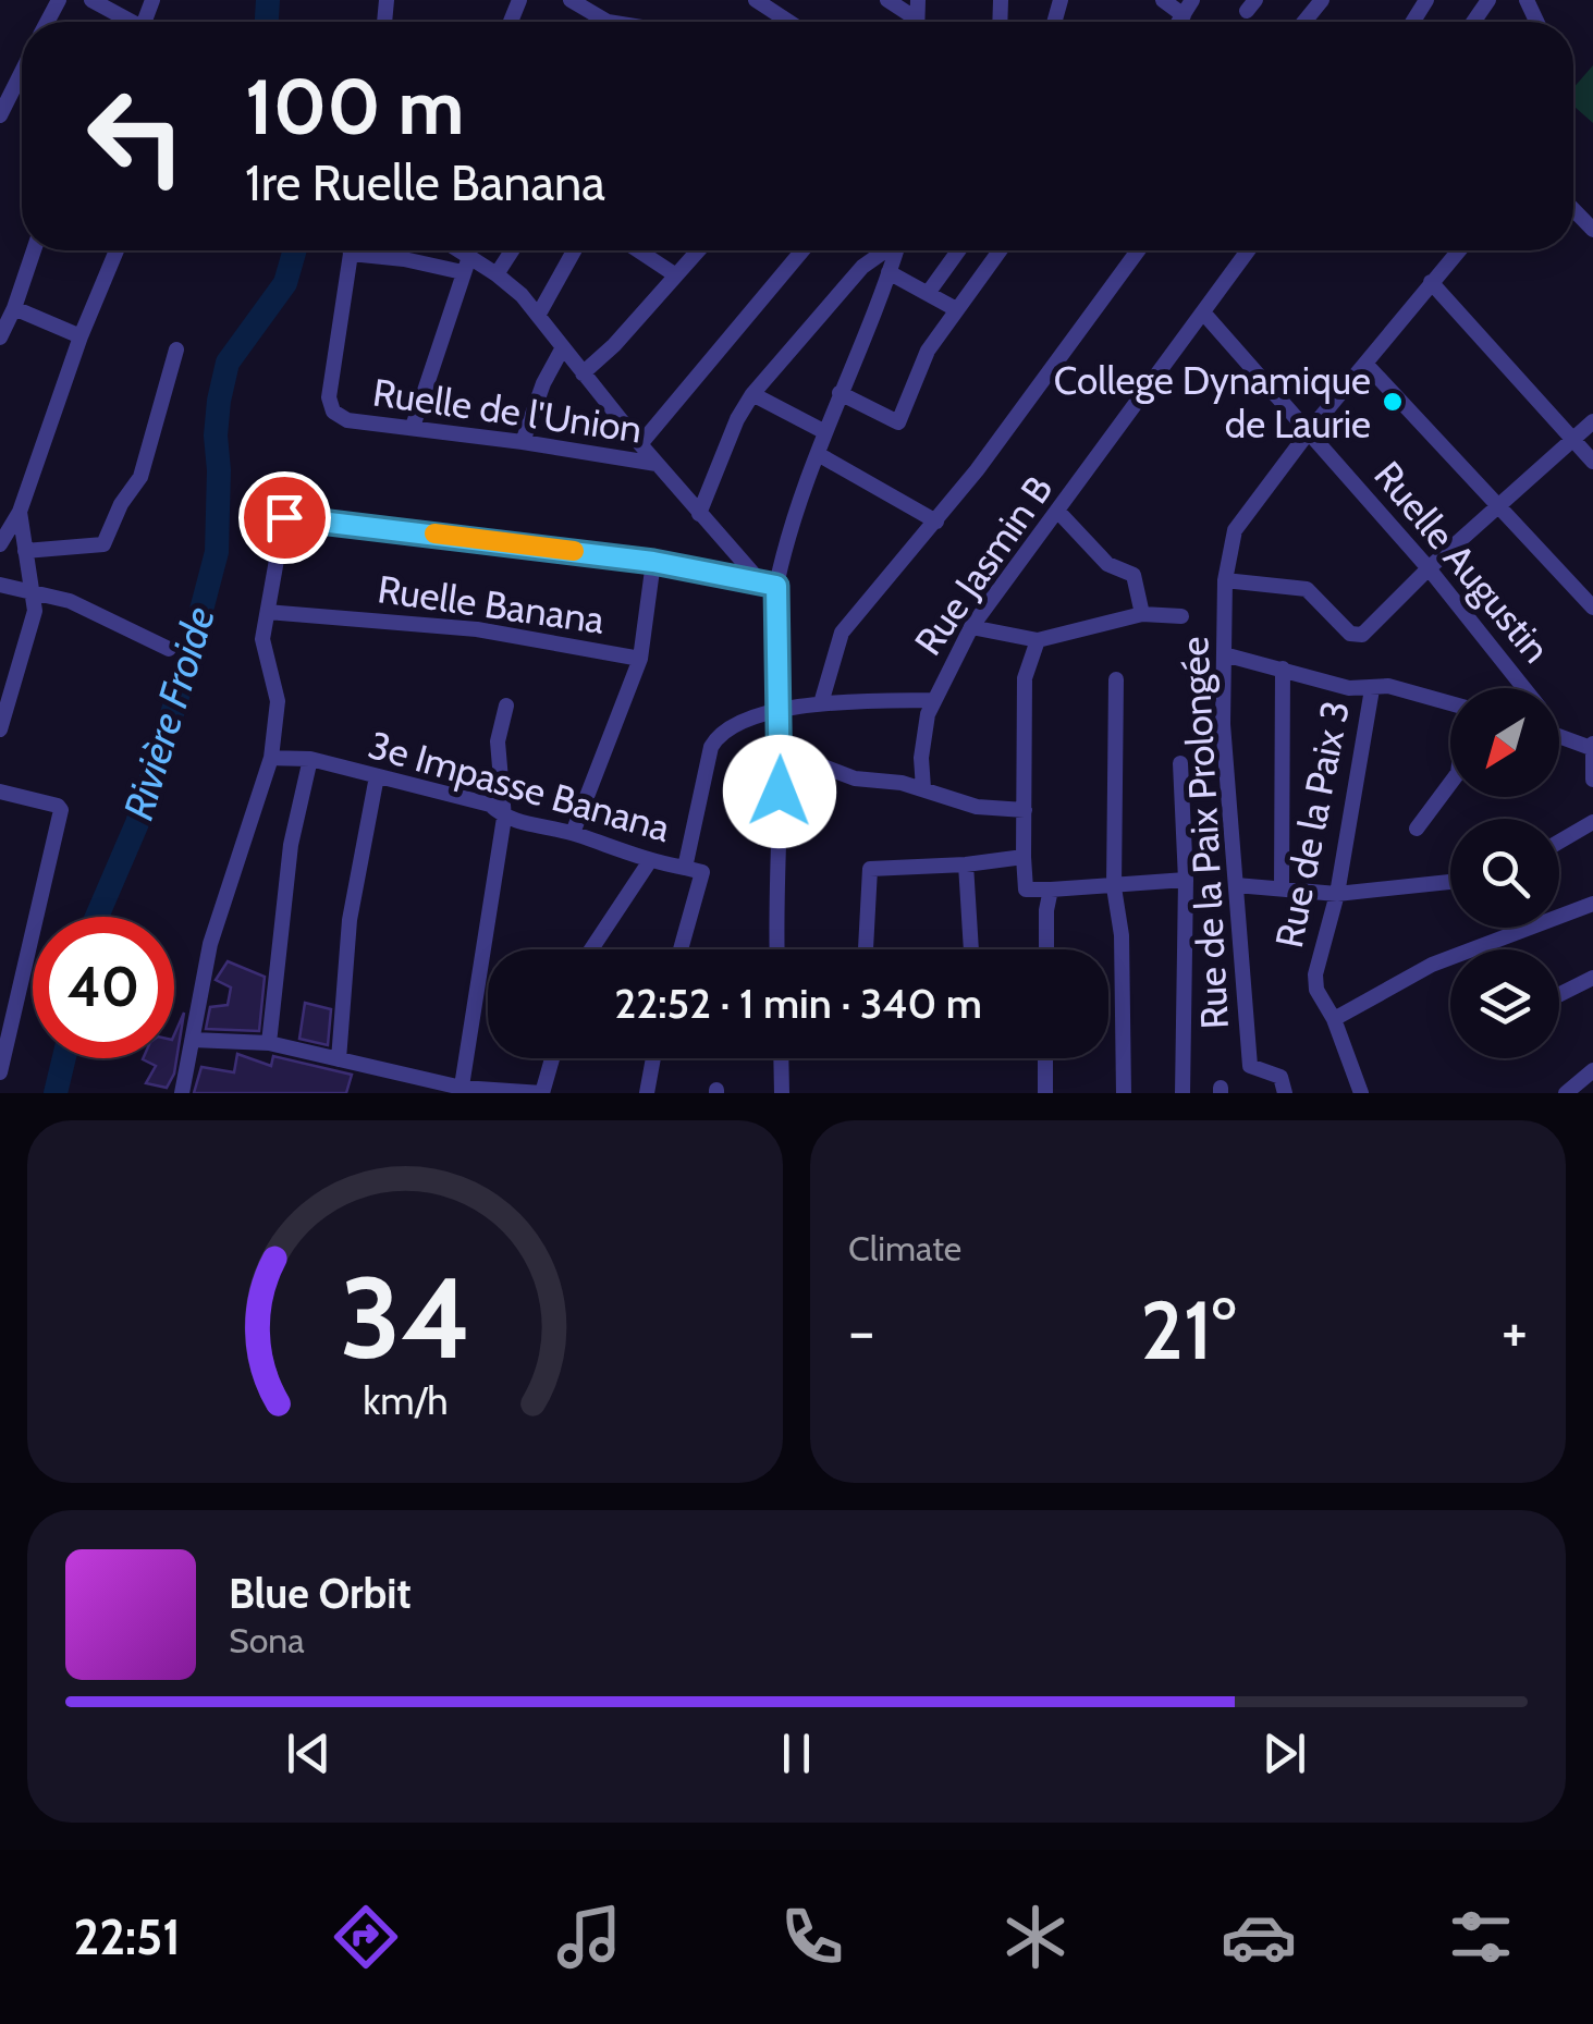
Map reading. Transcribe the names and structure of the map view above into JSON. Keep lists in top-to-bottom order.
{
  "streets": {
    "street": [
      "Ruelle de l'Union",
      "Ruelle Augustin",
      "Rue Jasmin B",
      "Ruelle Banana",
      "3e Impasse Banana",
      "Rue de la Paix 3",
      "Rue de la Paix Prolongée"
    ]
  },
  "crossings": [
    ["Ruelle Augustin", "Rue Jasmin B"],
    ["Ruelle Augustin", "Rue de la Paix Prolongée"]
  ],
  "water": ["Rivière Froide"],
  "places": ["College Dynamique de Laurie"],
  "north": "bottom left",
  "page": {
    "turn": ["100 m", "1re Ruelle Banana"],
    "limit": "40",
    "trip": "22:52 · 1 min · 340 m",
    "tile": "Climate",
    "heat": ["−", "21°", "+"],
    "song": ["Blue Orbit", "Sona"],
    "tabs": "22:51",
    "gauge": ["34", "km/h"]
  }
}
